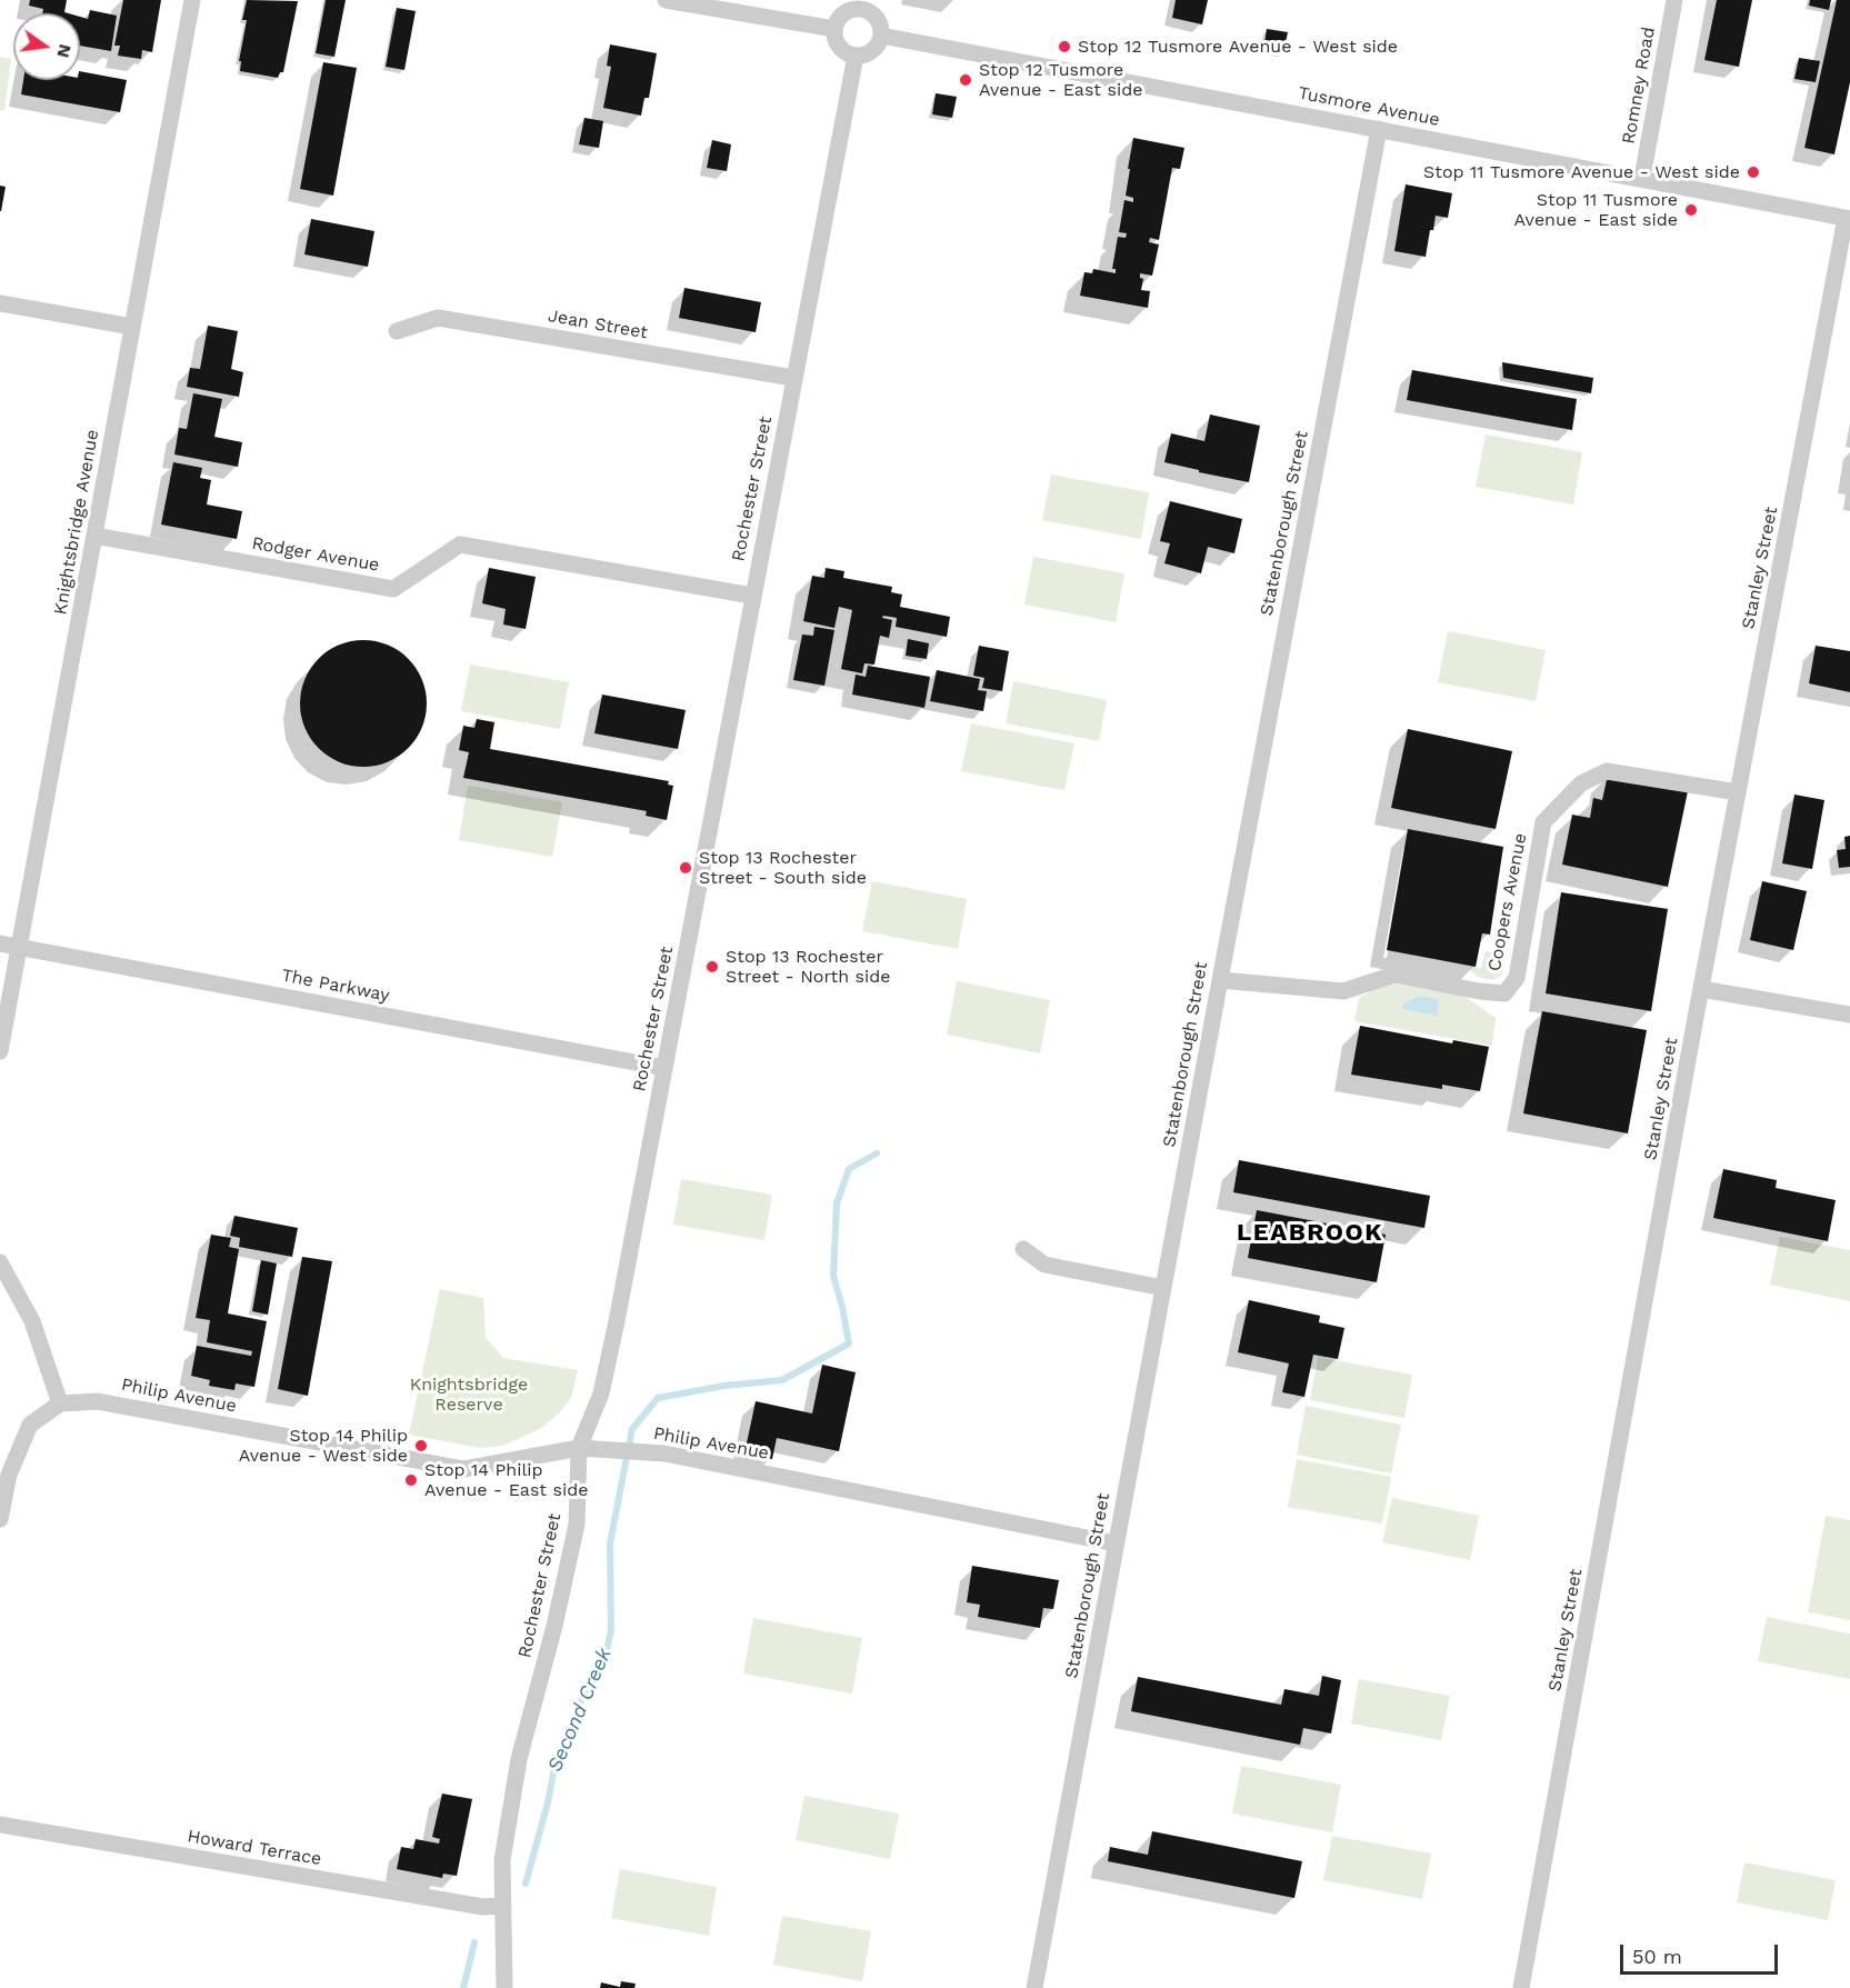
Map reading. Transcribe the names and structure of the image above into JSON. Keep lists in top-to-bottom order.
{
  "streets": {
    "street": [
      "Romney Road",
      "Tusmore Avenue",
      "Jean Street",
      "Rochester Street",
      "Knightsbridge Avenue",
      "Statenborough Street",
      "Rodger Avenue",
      "Stanley Street",
      "Coopers Avenue",
      "The Parkway",
      "Philip Avenue",
      "Howard Terrace"
    ]
  },
  "crossings": [
    ["Romney Road", "Tusmore Avenue"],
    ["Tusmore Avenue", "Rochester Street"],
    ["Tusmore Avenue", "Statenborough Street"],
    ["Tusmore Avenue", "Stanley Street"],
    ["Jean Street", "Rochester Street"],
    ["Rochester Street", "Rodger Avenue"],
    ["Rochester Street", "The Parkway"],
    ["Rochester Street", "Philip Avenue"],
    ["Rochester Street", "Howard Terrace"],
    ["Knightsbridge Avenue", "Rodger Avenue"],
    ["Knightsbridge Avenue", "The Parkway"],
    ["Statenborough Street", "Coopers Avenue"],
    ["Statenborough Street", "Philip Avenue"],
    ["Stanley Street", "Coopers Avenue"]
  ],
  "districts": ["LEABROOK"],
  "water": ["Second Creek"],
  "parks": ["Knightsbridge Reserve"],
  "places": [
    "Stop 12 Tusmore Avenue - West side",
    "Stop 12 Tusmore Avenue - East side",
    "Stop 11 Tusmore Avenue - West side",
    "Stop 11 Tusmore Avenue - East side",
    "Stop 13 Rochester Street - South side",
    "Stop 13 Rochester Street - North side",
    "Stop 14 Philip Avenue - West side",
    "Stop 14 Philip Avenue - East side"
  ],
  "scale_bar": "50 m",
  "north": "right"
}
